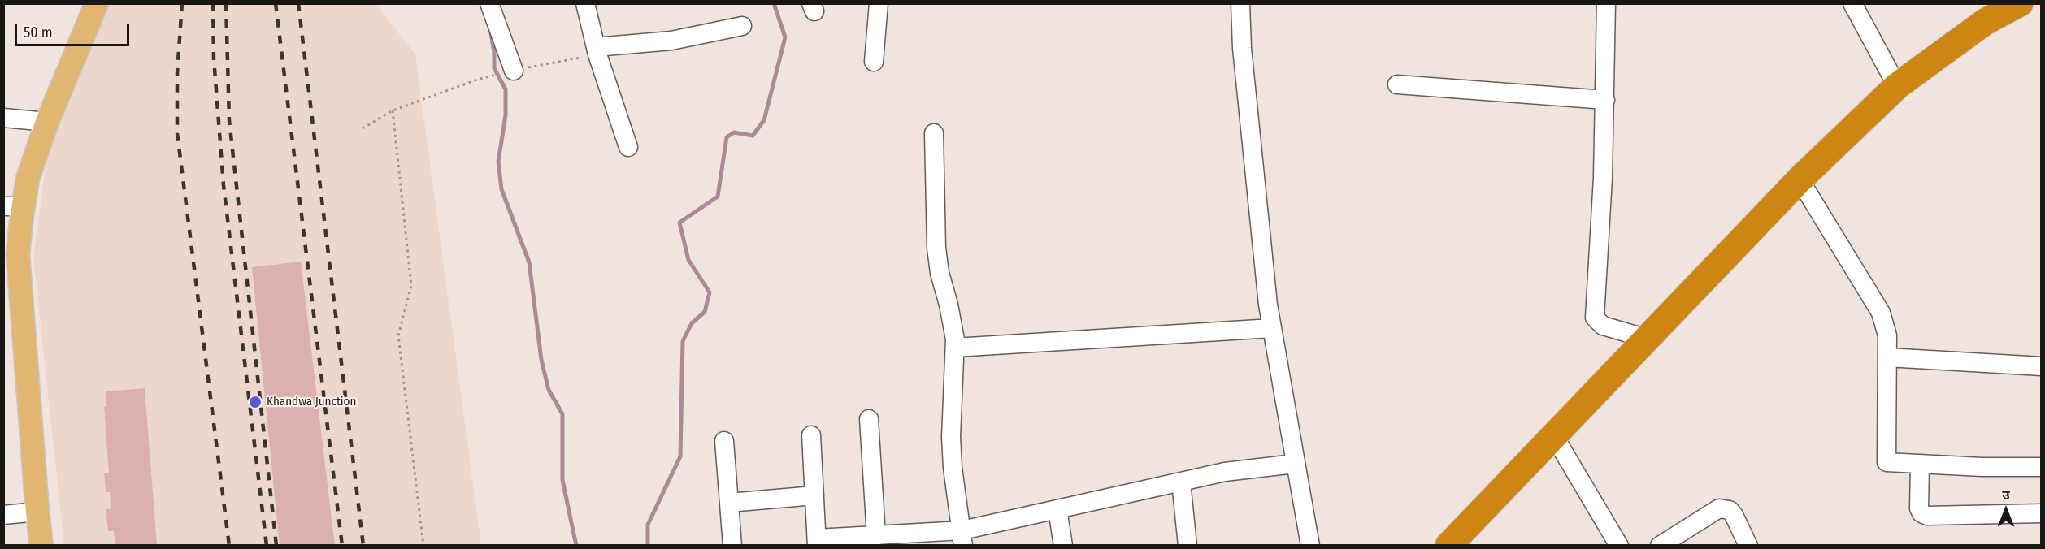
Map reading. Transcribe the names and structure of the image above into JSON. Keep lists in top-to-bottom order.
{
  "places": ["Khandwa Junction"],
  "scale_bar": "50 m",
  "north": "top"
}
